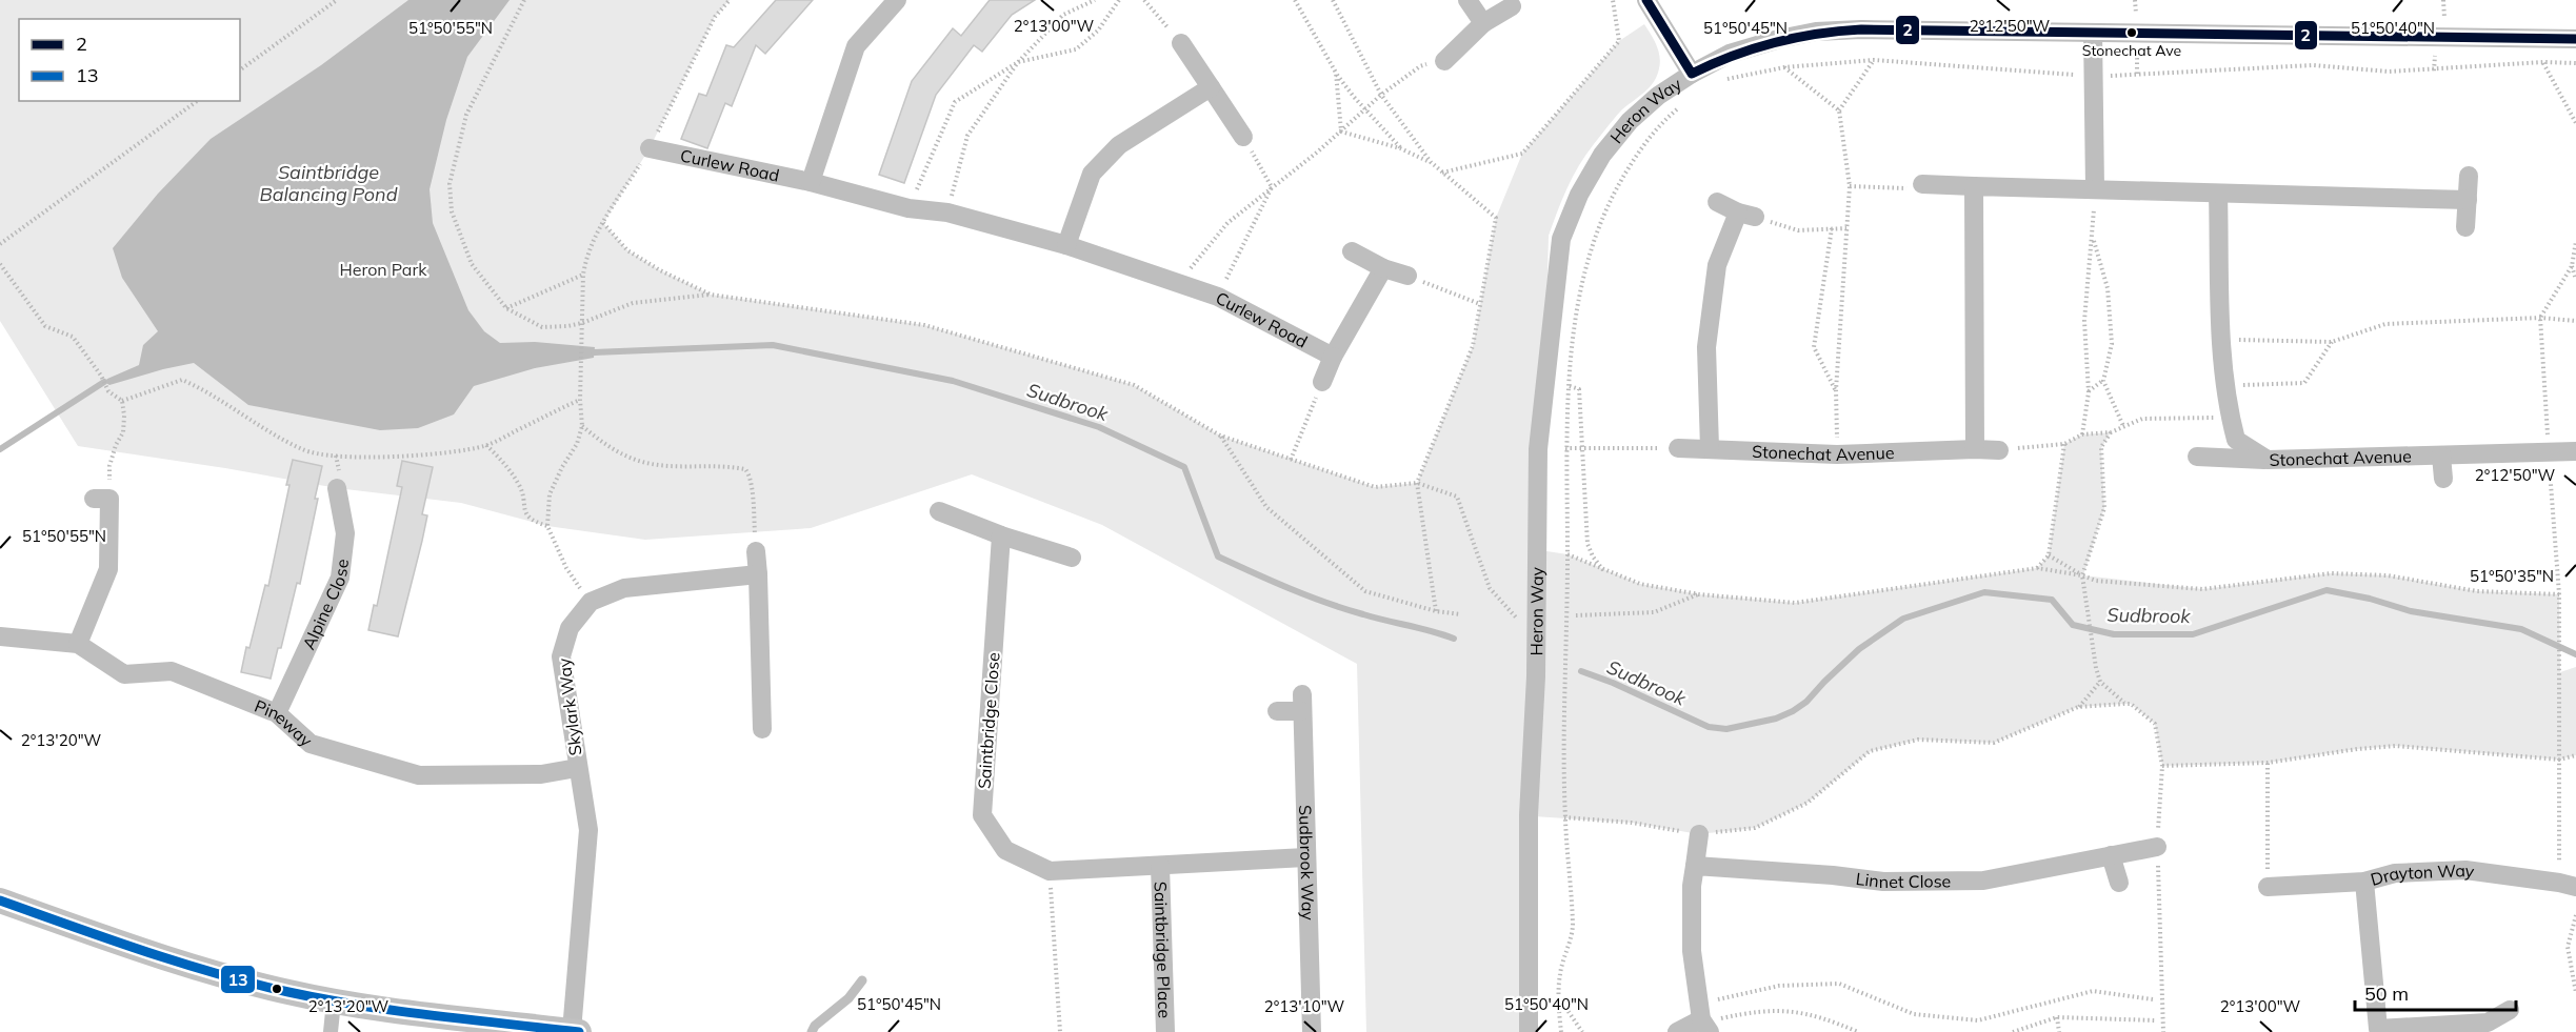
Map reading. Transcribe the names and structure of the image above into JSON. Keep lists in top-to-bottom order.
{
  "streets": {
    "street": [
      "Heron Way",
      "Curlew Road",
      "Stonechat Avenue",
      "Alpine Close",
      "Skylark Way",
      "Saintbridge Close",
      "Pineway",
      "Sudbrook Way",
      "Drayton Way",
      "Linnet Close",
      "Saintbridge Place"
    ]
  },
  "crossings": [
    ["Alpine Close", "Pineway"],
    ["Skylark Way", "Pineway"],
    ["Saintbridge Close", "Sudbrook Way"],
    ["Saintbridge Close", "Saintbridge Place"]
  ],
  "water": ["Saintbridge Balancing Pond", "Sudbrook"],
  "parks": ["Heron Park"],
  "places": ["Stonechat Ave"],
  "lines": ["transit line 2", "transit line 13"],
  "legend": ["2", "13"],
  "scale_bar": "50 m",
  "coordinates": [
    "2°13'00\"W",
    "2°12'50\"W",
    "51°50'55\"N",
    "51°50'45\"N",
    "51°50'40\"N",
    "51°50'35\"N",
    "2°13'20\"W",
    "2°13'10\"W"
  ]
}
